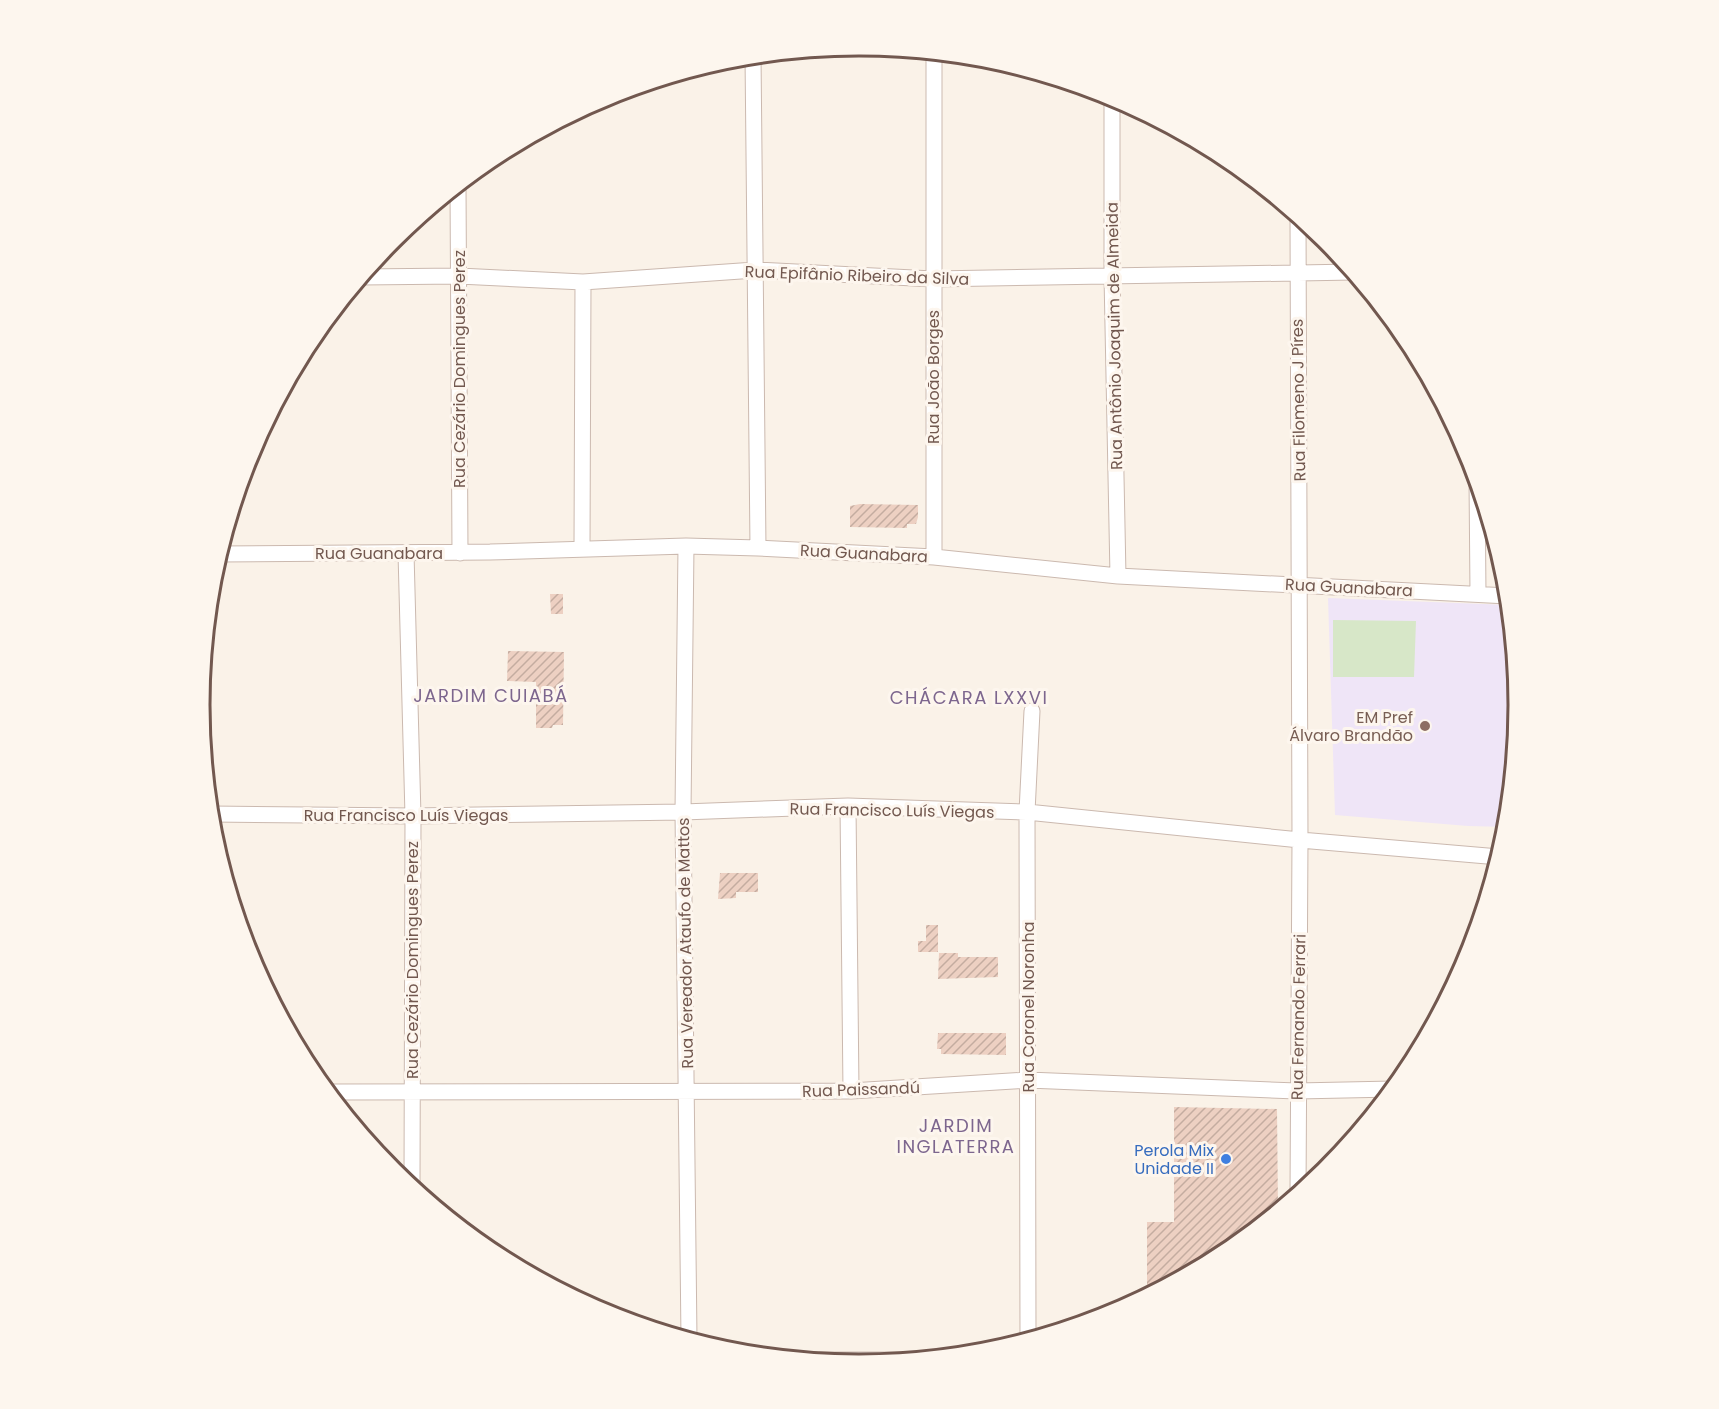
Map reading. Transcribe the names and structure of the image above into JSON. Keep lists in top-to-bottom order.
{
  "streets": {
    "street": [
      "Rua Epifânio Ribeiro da Silva",
      "Rua Antônio Joaquim de Almeida",
      "Rua Cezário Domingues Perez",
      "Rua João Borges",
      "Rua Filomeno J Píres",
      "Rua Guanabara",
      "Rua Francisco Luís Viegas",
      "Rua Vereador Ataufo de Mattos",
      "Rua Coronel Noronha",
      "Rua Fernando Ferrari",
      "Rua Paissandú"
    ]
  },
  "crossings": [
    ["Rua Epifânio Ribeiro da Silva", "Rua Antônio Joaquim de Almeida"],
    ["Rua Epifânio Ribeiro da Silva", "Rua Cezário Domingues Perez"],
    ["Rua Epifânio Ribeiro da Silva", "Rua João Borges"],
    ["Rua Epifânio Ribeiro da Silva", "Rua Filomeno J Píres"],
    ["Rua Antônio Joaquim de Almeida", "Rua Guanabara"],
    ["Rua Cezário Domingues Perez", "Rua Guanabara"],
    ["Rua Cezário Domingues Perez", "Rua Francisco Luís Viegas"],
    ["Rua Cezário Domingues Perez", "Rua Paissandú"],
    ["Rua João Borges", "Rua Guanabara"],
    ["Rua Filomeno J Píres", "Rua Guanabara"],
    ["Rua Filomeno J Píres", "Rua Francisco Luís Viegas"],
    ["Rua Filomeno J Píres", "Rua Fernando Ferrari"],
    ["Rua Guanabara", "Rua Vereador Ataufo de Mattos"],
    ["Rua Francisco Luís Viegas", "Rua Vereador Ataufo de Mattos"],
    ["Rua Francisco Luís Viegas", "Rua Coronel Noronha"],
    ["Rua Francisco Luís Viegas", "Rua Fernando Ferrari"],
    ["Rua Vereador Ataufo de Mattos", "Rua Paissandú"],
    ["Rua Coronel Noronha", "Rua Paissandú"],
    ["Rua Fernando Ferrari", "Rua Paissandú"]
  ],
  "districts": ["JARDIM CUIABÁ", "CHÁCARA LXXVI", "JARDIM INGLATERRA"],
  "places": ["EM Pref Álvaro Brandão", "Perola Mix Unidade II"]
}
